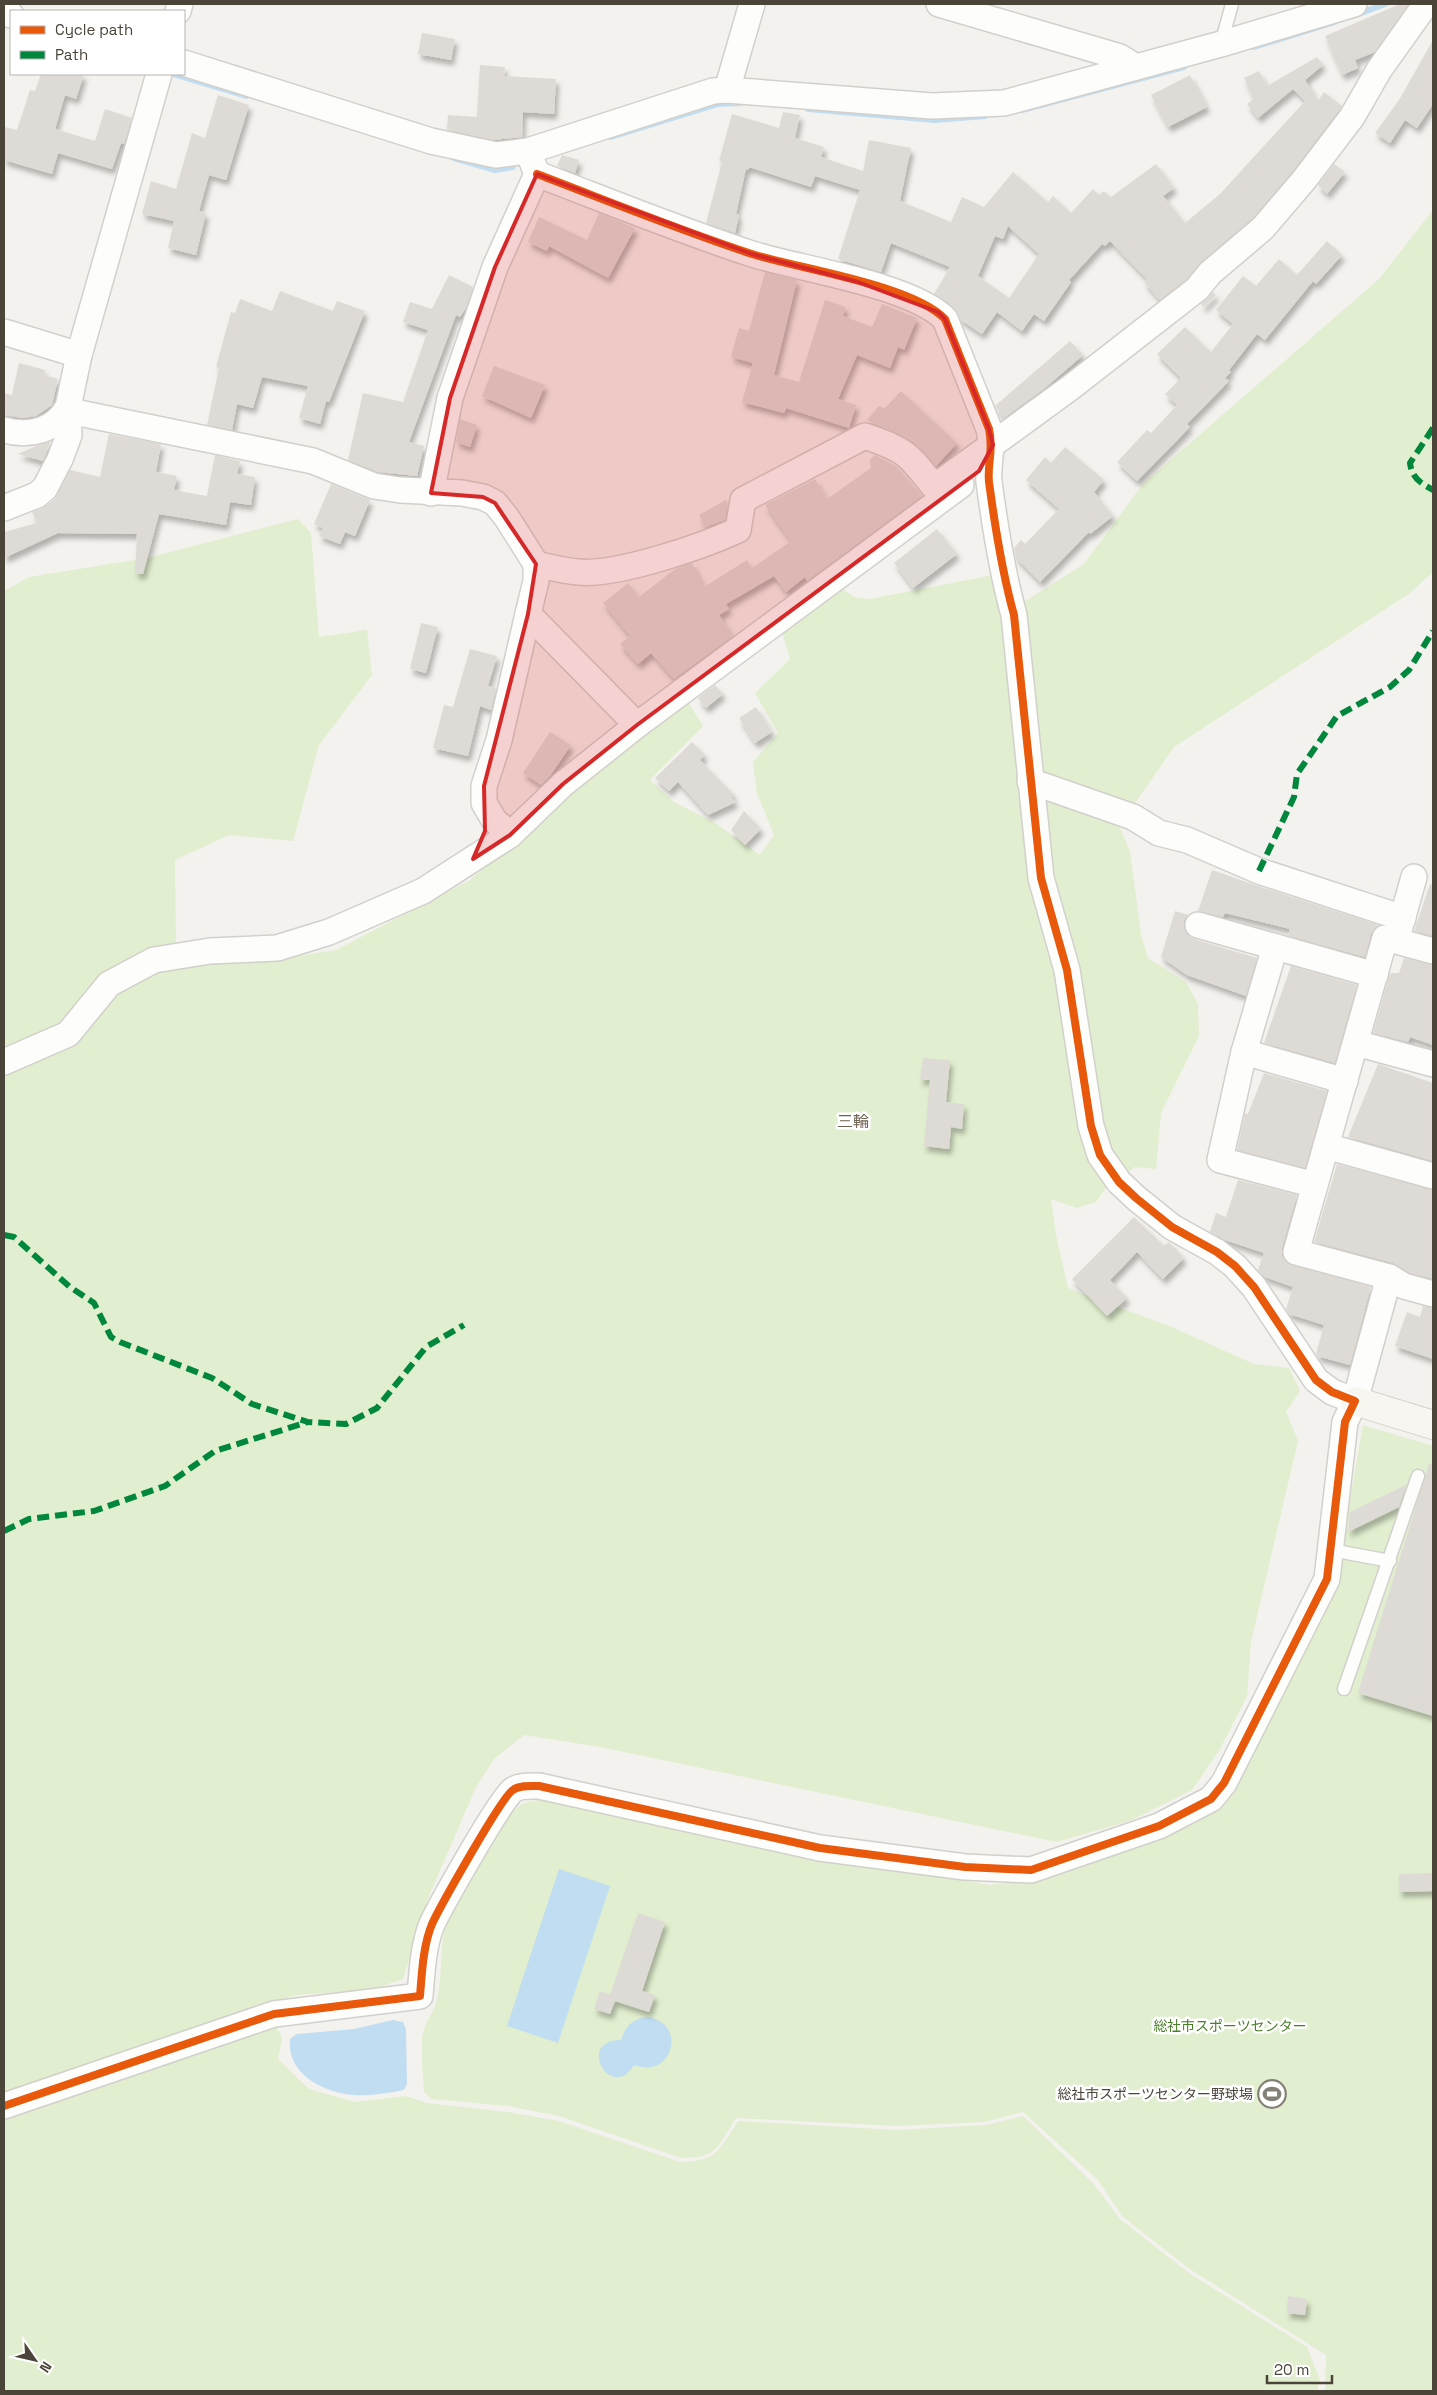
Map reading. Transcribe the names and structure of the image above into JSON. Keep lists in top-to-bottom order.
{
  "districts": ["三輪"],
  "parks": ["総社市スポーツセンター"],
  "places": {
    "sports": ["総社市スポーツセンター野球場"]
  },
  "legend": ["Cycle path", "Path"],
  "scale_bar": "20 m",
  "north": "bottom right"
}
